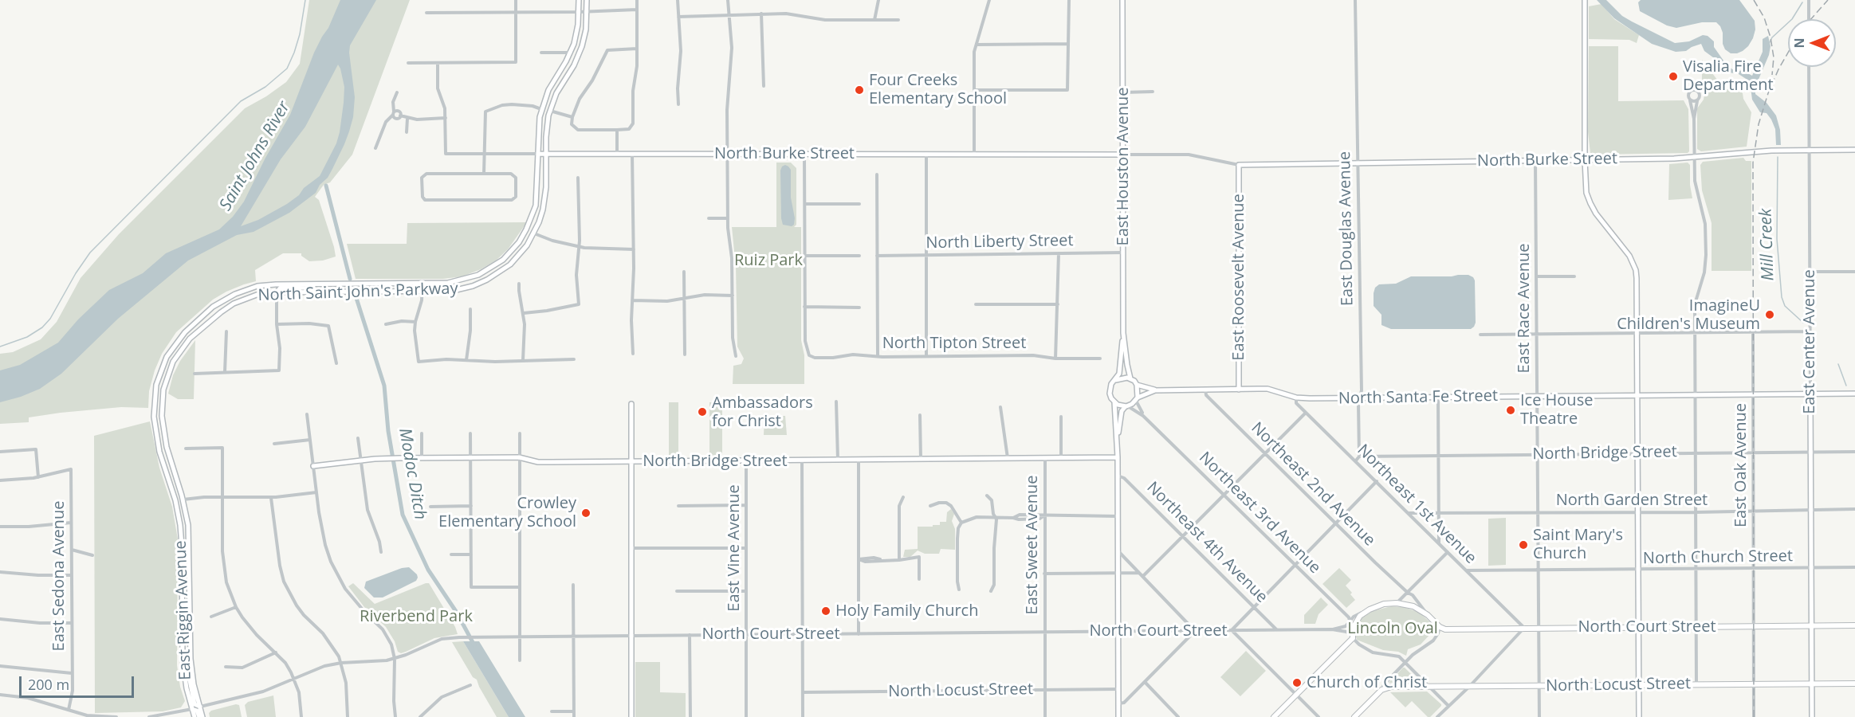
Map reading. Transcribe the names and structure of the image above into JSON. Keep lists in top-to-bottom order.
{
  "streets": {
    "main road": ["North Court Street", "North Locust Street"],
    "street": [
      "North Burke Street",
      "East Houston Avenue",
      "East Douglas Avenue",
      "North Liberty Street",
      "East Roosevelt Avenue",
      "North Saint John's Parkway",
      "East Race Avenue",
      "East Center Avenue",
      "North Tipton Street",
      "North Santa Fe Street",
      "North Bridge Street",
      "East Oak Avenue",
      "Northeast 2nd Avenue",
      "North Garden Street",
      "Northeast 1st Avenue",
      "Northeast 3rd Avenue",
      "Northeast 4th Avenue",
      "East Sweet Avenue",
      "East Vine Avenue",
      "North Church Street",
      "East Sedona Avenue",
      "East Riggin Avenue"
    ]
  },
  "crossings": [
    ["North Burke Street", "East Houston Avenue"],
    ["North Burke Street", "East Douglas Avenue"],
    ["North Burke Street", "East Roosevelt Avenue"],
    ["North Burke Street", "North Saint John's Parkway"],
    ["North Burke Street", "East Race Avenue"],
    ["North Burke Street", "East Center Avenue"],
    ["East Houston Avenue", "North Liberty Street"],
    ["East Houston Avenue", "North Santa Fe Street"],
    ["East Houston Avenue", "Northeast 3rd Avenue"],
    ["East Douglas Avenue", "North Santa Fe Street"],
    ["East Douglas Avenue", "North Bridge Street"],
    ["East Roosevelt Avenue", "North Santa Fe Street"],
    ["North Saint John's Parkway", "East Riggin Avenue"],
    ["East Race Avenue", "North Santa Fe Street"],
    ["East Race Avenue", "North Bridge Street"],
    ["East Race Avenue", "North Garden Street"],
    ["East Race Avenue", "North Church Street"],
    ["East Race Avenue", "North Court Street"],
    ["East Race Avenue", "North Locust Street"],
    ["East Center Avenue", "North Santa Fe Street"],
    ["East Center Avenue", "North Bridge Street"],
    ["East Center Avenue", "North Garden Street"],
    ["East Center Avenue", "North Church Street"],
    ["East Center Avenue", "North Court Street"],
    ["East Center Avenue", "North Locust Street"],
    ["North Santa Fe Street", "East Oak Avenue"],
    ["North Santa Fe Street", "Northeast 2nd Avenue"],
    ["North Santa Fe Street", "Northeast 1st Avenue"],
    ["North Santa Fe Street", "Northeast 3rd Avenue"],
    ["North Bridge Street", "East Oak Avenue"],
    ["North Bridge Street", "East Sweet Avenue"],
    ["North Bridge Street", "East Vine Avenue"],
    ["East Oak Avenue", "North Garden Street"],
    ["East Oak Avenue", "North Church Street"],
    ["East Oak Avenue", "North Court Street"],
    ["East Oak Avenue", "North Locust Street"],
    ["North Garden Street", "Northeast 1st Avenue"],
    ["Northeast 1st Avenue", "North Church Street"],
    ["Northeast 1st Avenue", "North Court Street"],
    ["Northeast 4th Avenue", "North Court Street"],
    ["East Sweet Avenue", "North Court Street"],
    ["East Sweet Avenue", "North Locust Street"],
    ["East Vine Avenue", "North Court Street"],
    ["East Riggin Avenue", "North Court Street"]
  ],
  "water": ["Saint Johns River", "Mill Creek", "Modoc Ditch"],
  "parks": ["Ruiz Park", "Riverbend Park", "Lincoln Oval"],
  "places": [
    "Visalia Fire Department",
    "Four Creeks Elementary School",
    "ImagineU Children's Museum",
    "Ice House Theatre",
    "Ambassadors for Christ",
    "Crowley Elementary School",
    "Saint Mary's Church",
    "Holy Family Church",
    "Church of Christ"
  ],
  "scale_bar": "200 m",
  "north": "left"
}
